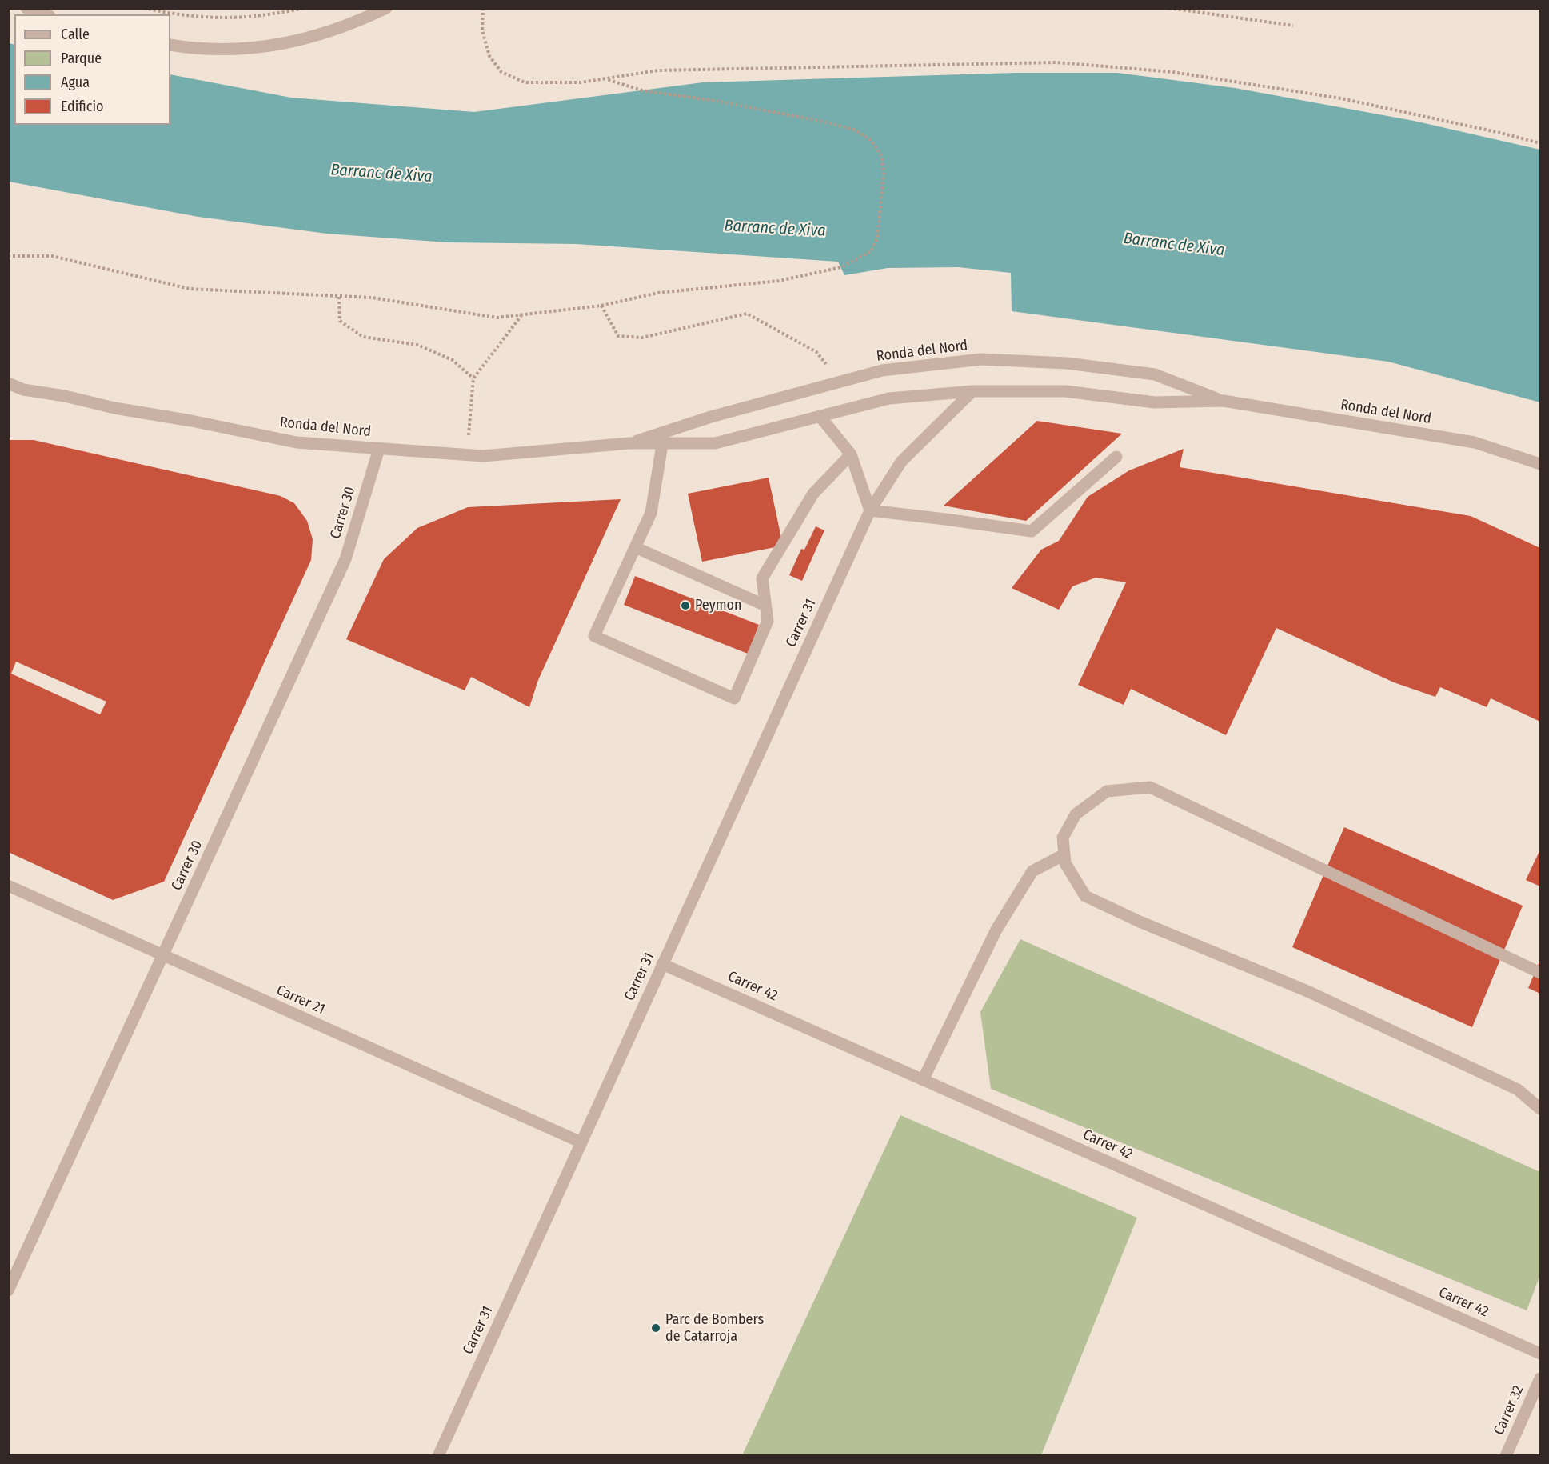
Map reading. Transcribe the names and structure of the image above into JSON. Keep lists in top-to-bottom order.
{
  "streets": {
    "street": [
      "Ronda del Nord",
      "Carrer 30",
      "Carrer 31",
      "Carrer 42",
      "Carrer 21",
      "Carrer 32"
    ]
  },
  "crossings": [
    ["Ronda del Nord", "Carrer 30"],
    ["Ronda del Nord", "Carrer 31"],
    ["Carrer 30", "Carrer 21"],
    ["Carrer 31", "Carrer 42"],
    ["Carrer 31", "Carrer 21"]
  ],
  "water": ["Barranc de Xiva"],
  "places": ["Peymon", "Parc de Bombers de Catarroja"],
  "legend": [
    "Calle",
    "Parque",
    "Agua",
    "Edificio"
  ]
}
